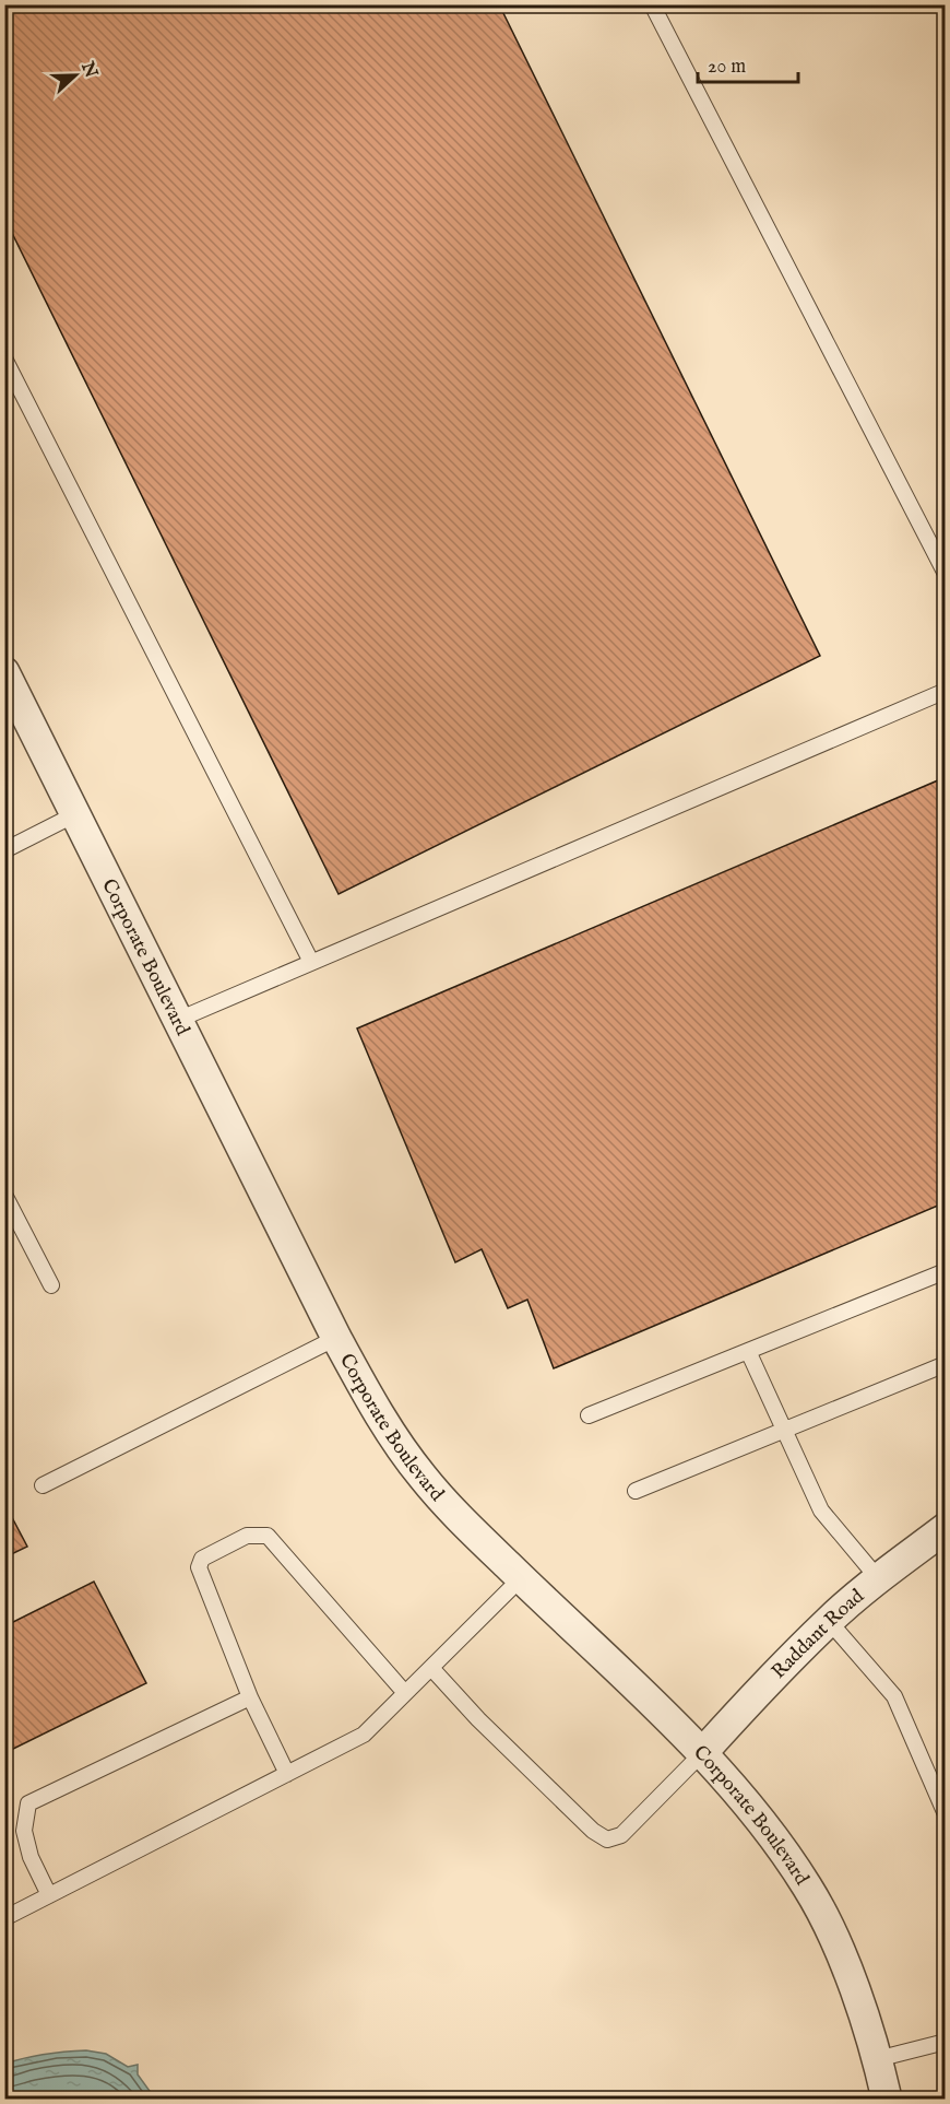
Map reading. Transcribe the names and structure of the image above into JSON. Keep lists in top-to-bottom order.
{
  "streets": {
    "street": ["Corporate Boulevard", "Raddant Road"]
  },
  "crossings": [
    ["Corporate Boulevard", "Raddant Road"]
  ],
  "scale_bar": "20 m",
  "north": "right"
}
